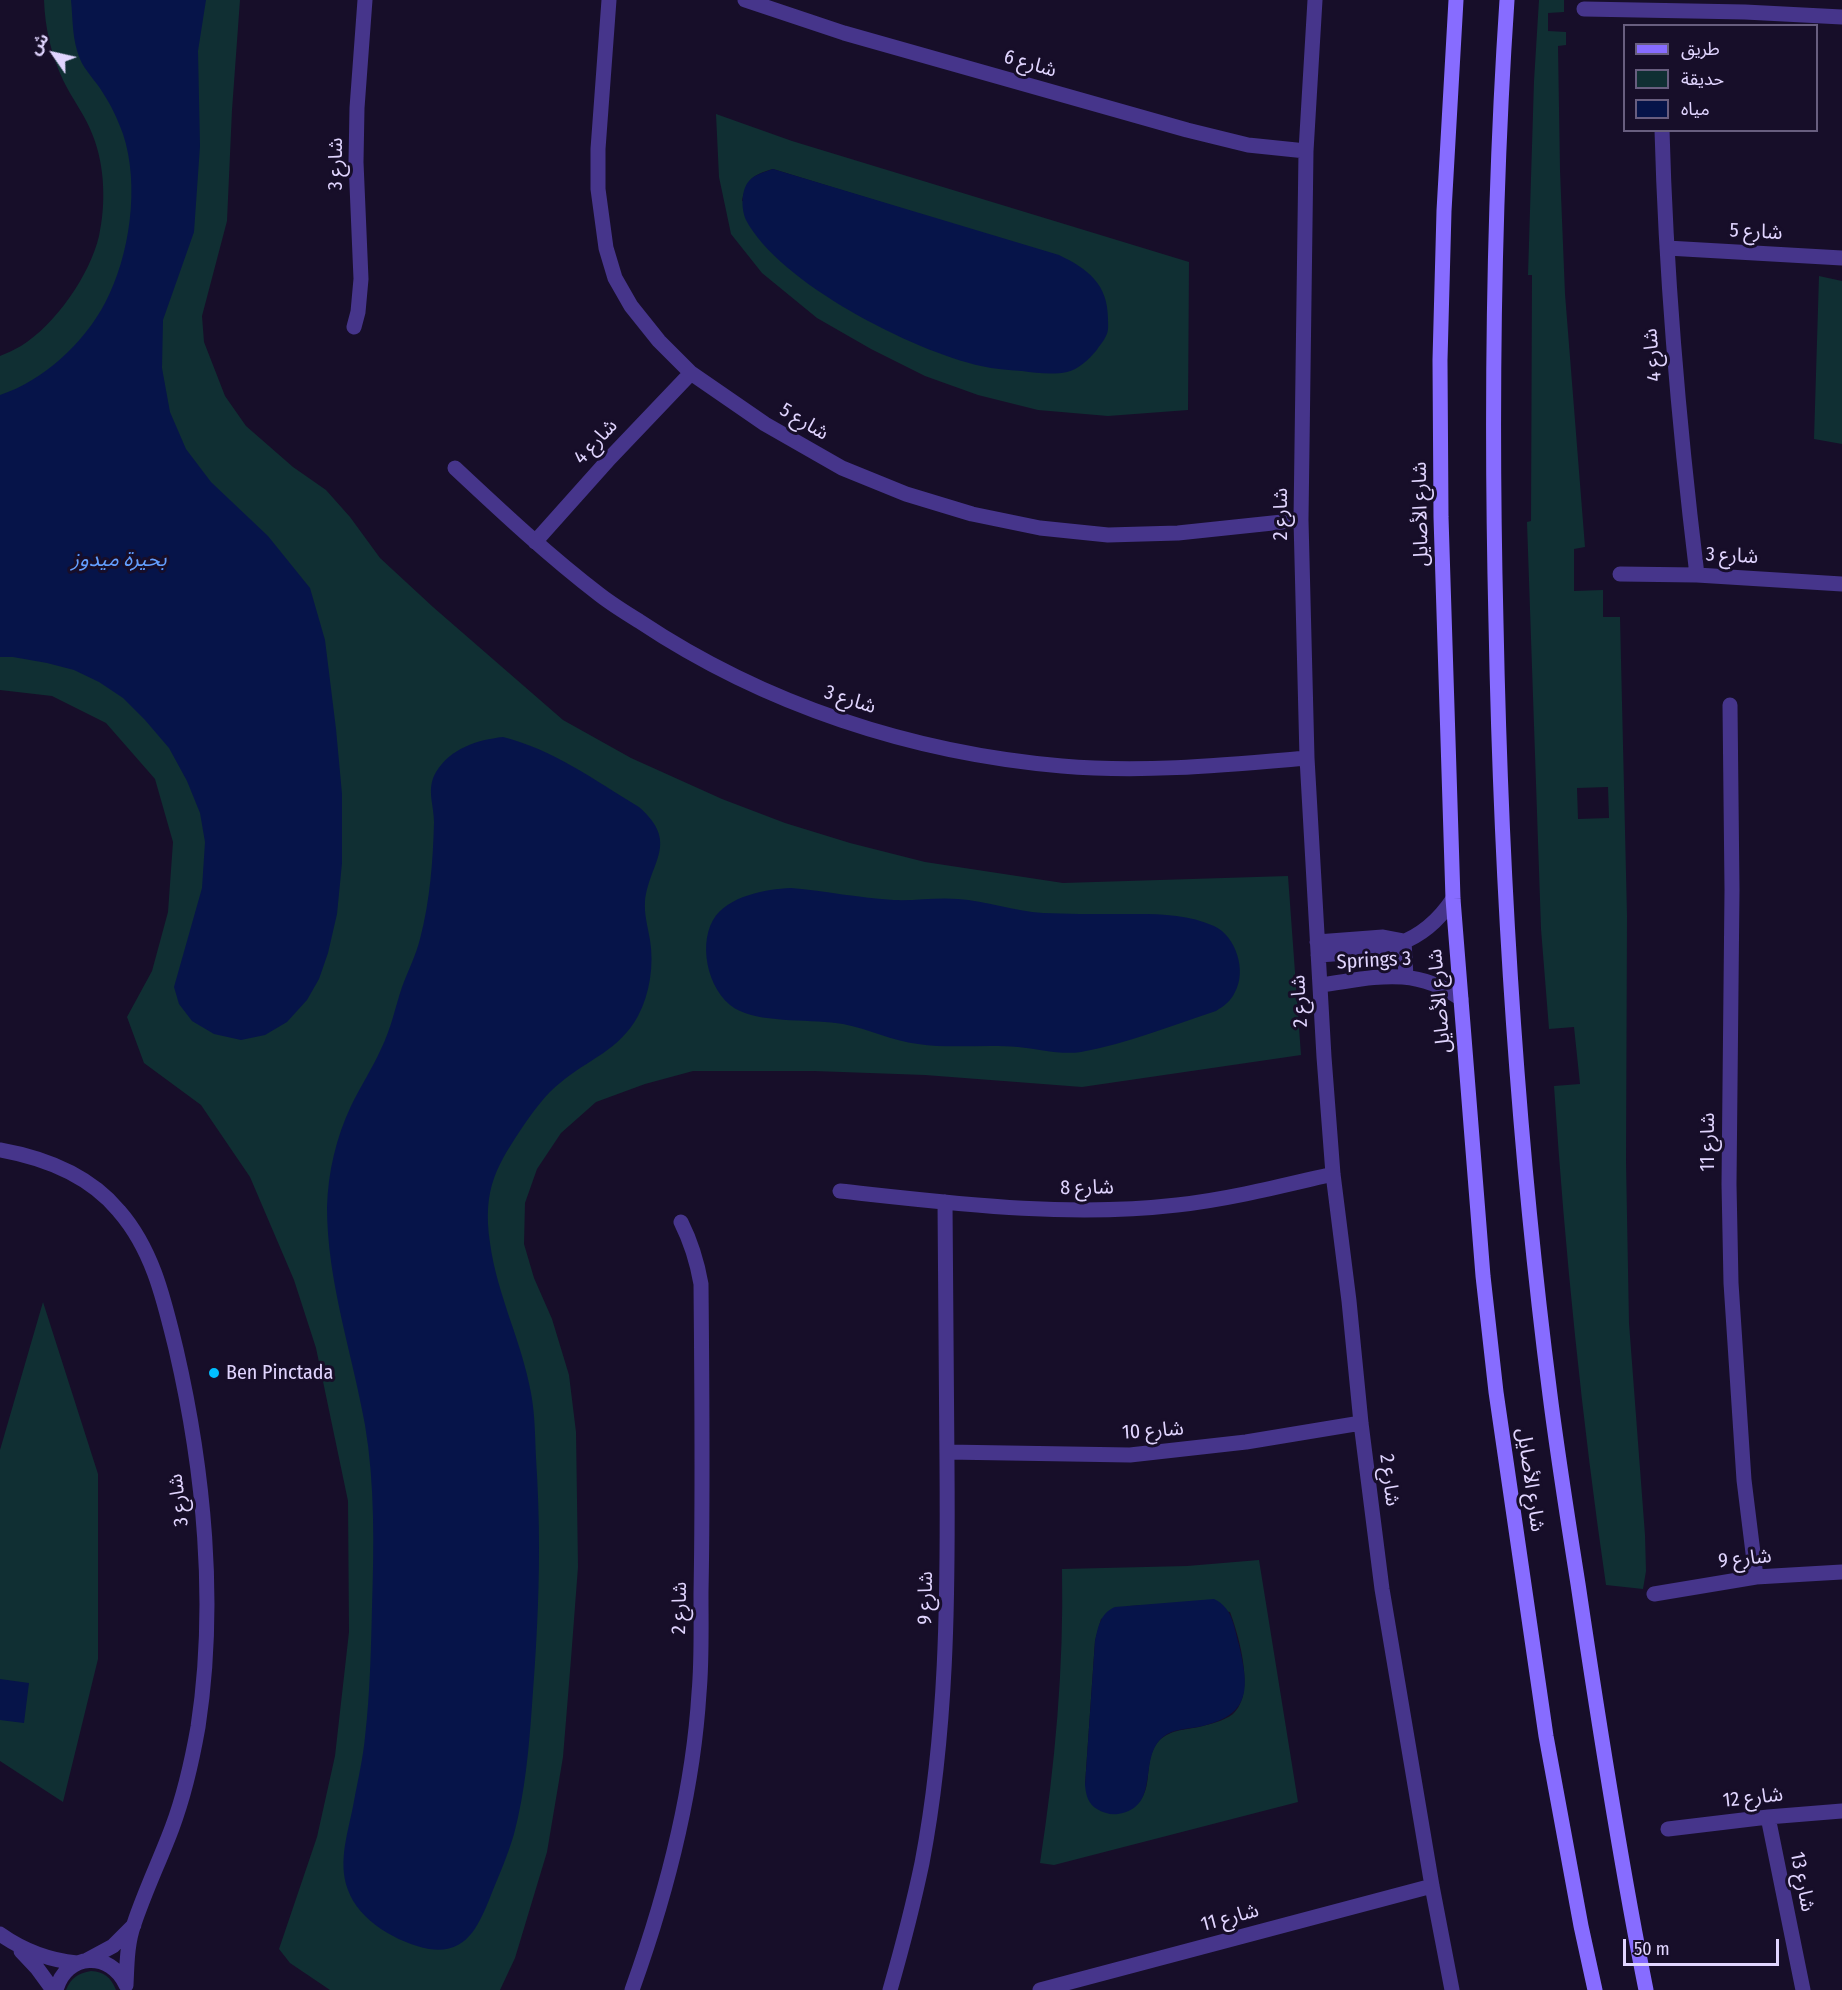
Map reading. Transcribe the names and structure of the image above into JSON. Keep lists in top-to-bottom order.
{
  "streets": {
    "main road": ["شارع الأصايل"],
    "street": [
      "شارع 6",
      "شارع 3",
      "شارع 5",
      "شارع 4",
      "شارع 2",
      "Springs 3",
      "شارع 11",
      "شارع 8",
      "شارع 10",
      "شارع 9",
      "شارع 12",
      "شارع 13"
    ]
  },
  "crossings": [
    ["شارع 6", "شارع 2"],
    ["شارع 3", "شارع 4"],
    ["شارع 3", "شارع 2"],
    ["شارع 5", "شارع 4"],
    ["شارع 5", "شارع 2"],
    ["شارع 2", "Springs 3"],
    ["شارع 2", "شارع 11"],
    ["شارع 2", "شارع 8"],
    ["شارع 2", "شارع 10"],
    ["شارع الأصايل", "Springs 3"],
    ["شارع 11", "شارع 9"],
    ["شارع 8", "شارع 9"],
    ["شارع 10", "شارع 9"],
    ["شارع 12", "شارع 13"]
  ],
  "water": ["بحيرة ميدوز"],
  "places": ["Ben Pinctada"],
  "legend": ["طريق", "حديقة", "مياه"],
  "scale_bar": "50 m",
  "north": "top left"
}
